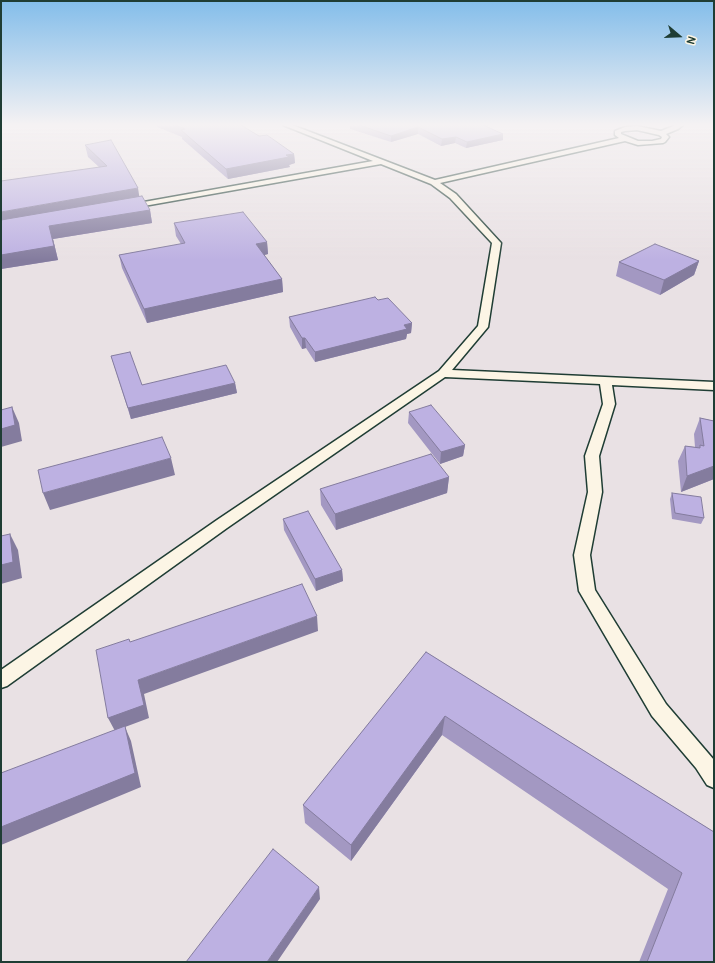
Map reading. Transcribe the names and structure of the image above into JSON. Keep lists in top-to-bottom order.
{
  "north": "right"
}
